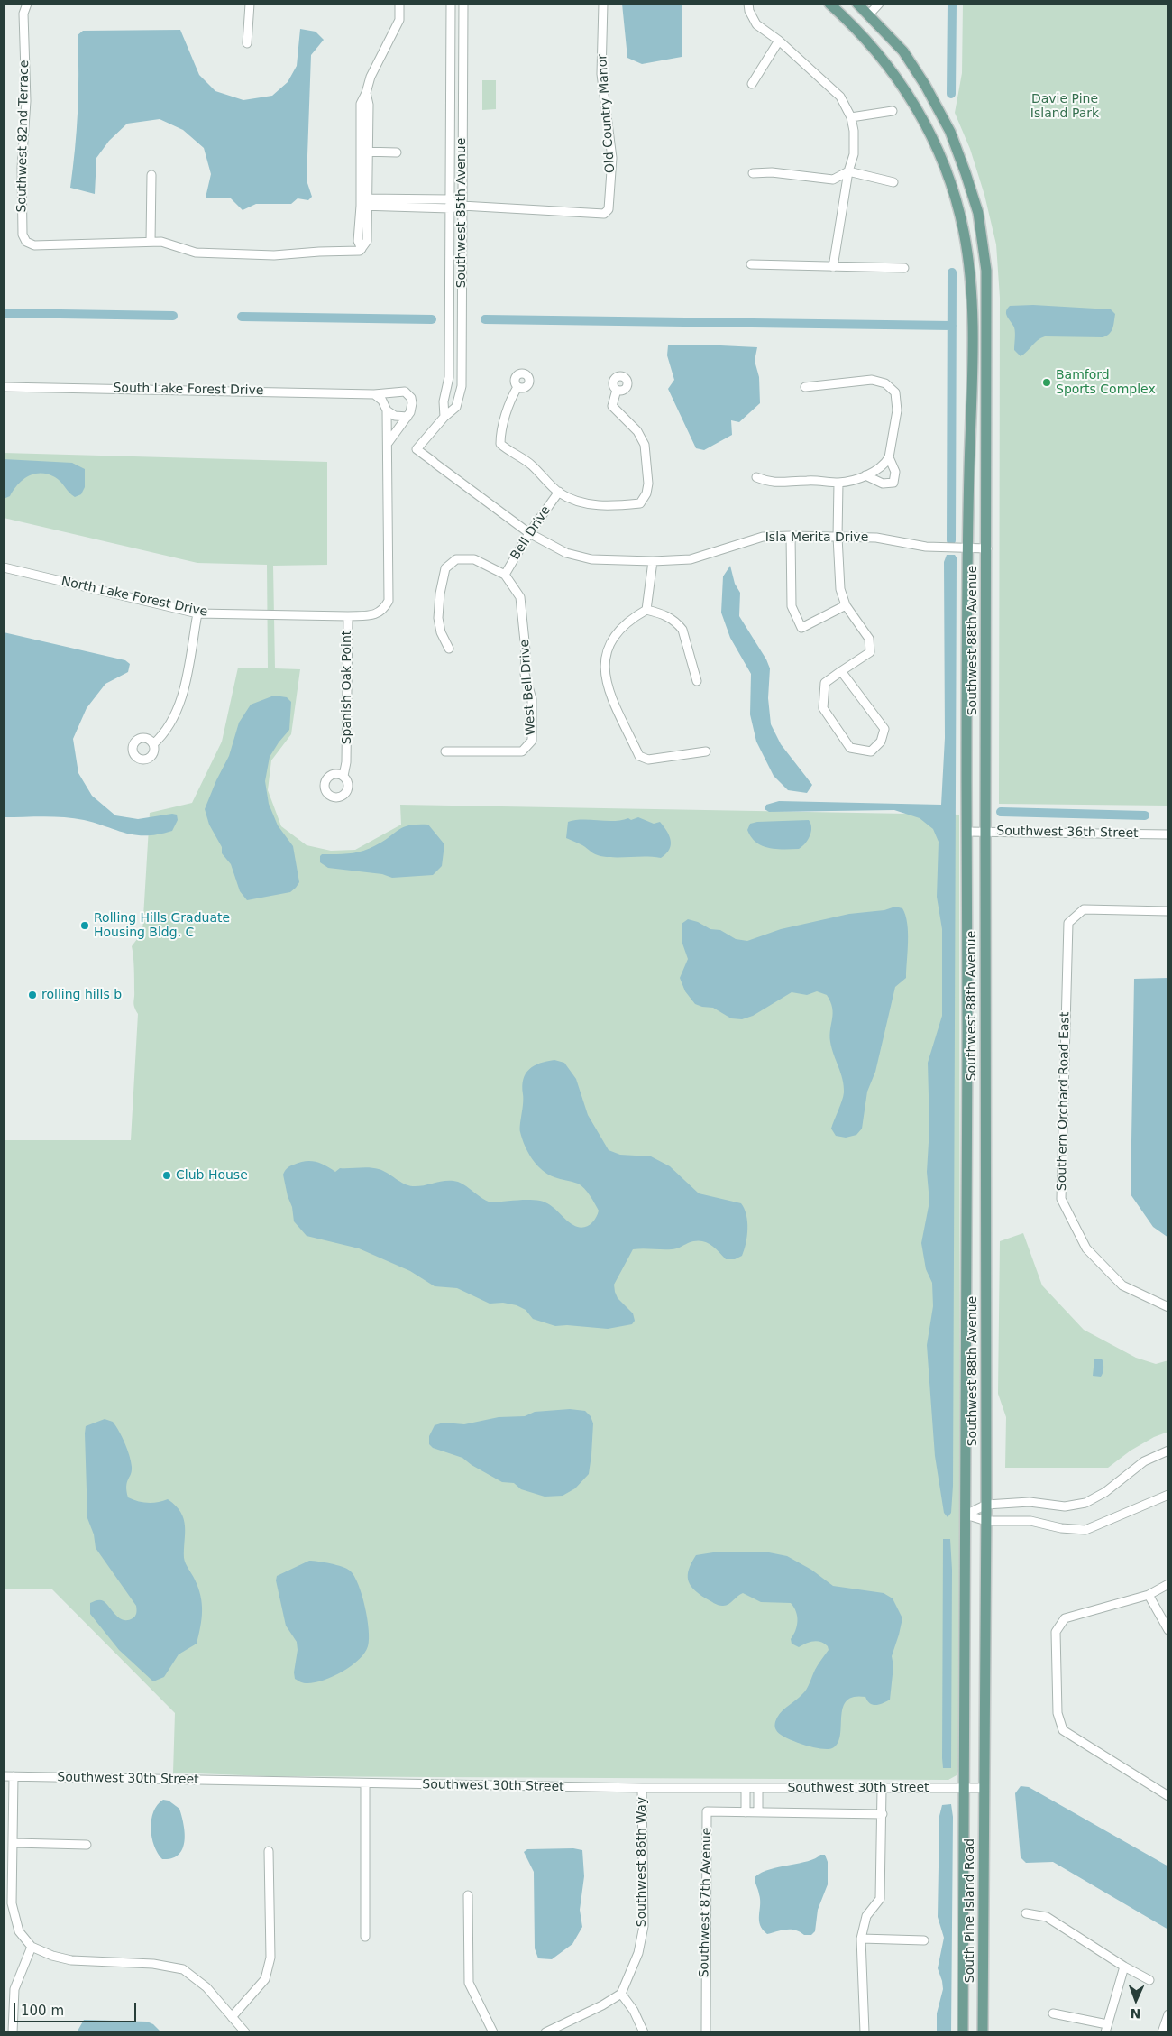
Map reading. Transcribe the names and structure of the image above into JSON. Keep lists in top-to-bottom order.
{
  "streets": {
    "main road": ["Southwest 88th Avenue", "South Pine Island Road"],
    "street": [
      "Old Country Manor",
      "Southwest 82nd Terrace",
      "Southwest 85th Avenue",
      "South Lake Forest Drive",
      "Bell Drive",
      "Isla Merita Drive",
      "North Lake Forest Drive",
      "Spanish Oak Point",
      "West Bell Drive",
      "Southwest 36th Street",
      "Southern Orchard Road East",
      "Southwest 30th Street",
      "Southwest 86th Way",
      "Southwest 87th Avenue"
    ]
  },
  "crossings": [
    ["Old Country Manor", "Southwest 85th Avenue"],
    ["Southwest 85th Avenue", "Isla Merita Drive"],
    ["Bell Drive", "Isla Merita Drive"],
    ["Bell Drive", "West Bell Drive"],
    ["Isla Merita Drive", "Southwest 88th Avenue"],
    ["North Lake Forest Drive", "Spanish Oak Point"],
    ["Southwest 88th Avenue", "Southwest 36th Street"],
    ["Southwest 88th Avenue", "Southwest 30th Street"],
    ["Southwest 88th Avenue", "South Pine Island Road"],
    ["Southwest 30th Street", "Southwest 86th Way"],
    ["Southwest 30th Street", "South Pine Island Road"]
  ],
  "parks": ["Davie Pine Island Park"],
  "places": [
    "Bamford Sports Complex",
    "Rolling Hills Graduate Housing Bldg. C",
    "rolling hills b",
    "Club House"
  ],
  "scale_bar": "100 m",
  "north": "bottom"
}
